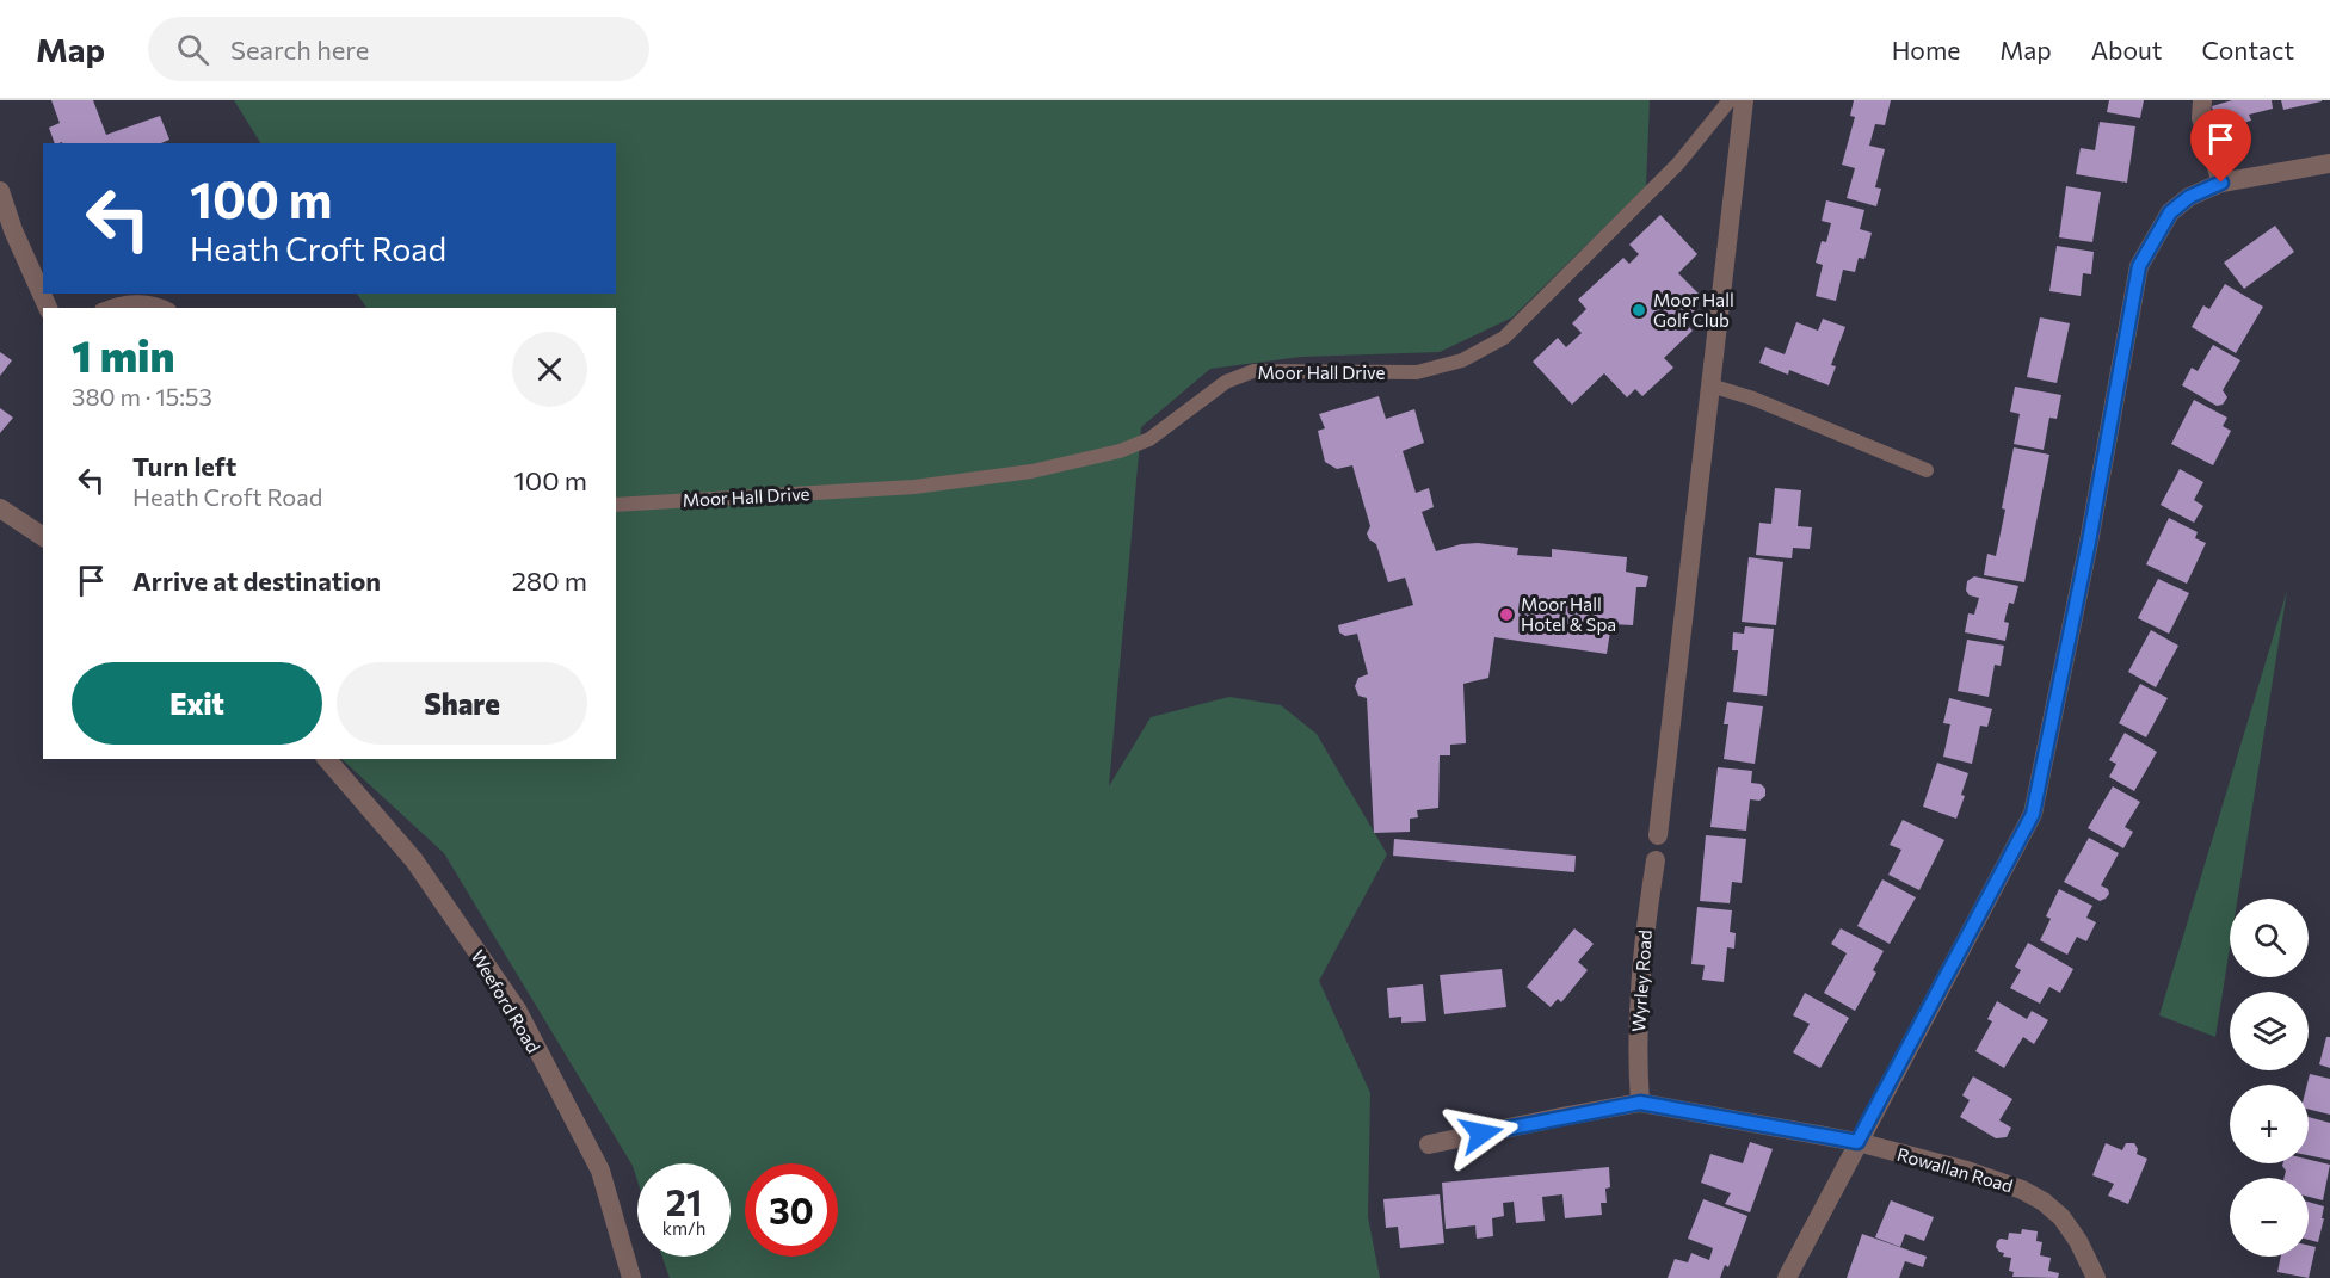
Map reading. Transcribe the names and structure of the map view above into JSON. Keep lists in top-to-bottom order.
{
  "streets": {
    "street": ["Wyrley Road", "Weeford Road", "Rowallan Road"],
    "lane": ["Moor Hall Drive"]
  },
  "crossings": [
    ["Wyrley Road", "Rowallan Road"]
  ],
  "places": ["Moor Hall Golf Club", "Moor Hall Hotel & Spa"],
  "page": {
    "header": "Map",
    "search": "Search here",
    "nav": [
      "Home",
      "Map",
      "About",
      "Contact"
    ],
    "turn": ["100 m", "Heath Croft Road"],
    "heading": ["1 min", "380 m · 15:53"],
    "list": [
      {
        "name": "Turn left",
        "note": "Heath Croft Road",
        "value": "100 m"
      },
      {
        "name": "Arrive at destination",
        "value": "280 m"
      }
    ],
    "buttons": ["Exit", "Share"],
    "map_buttons": ["+", "−"],
    "speed": "21 km/h",
    "limit": "30"
  }
}
